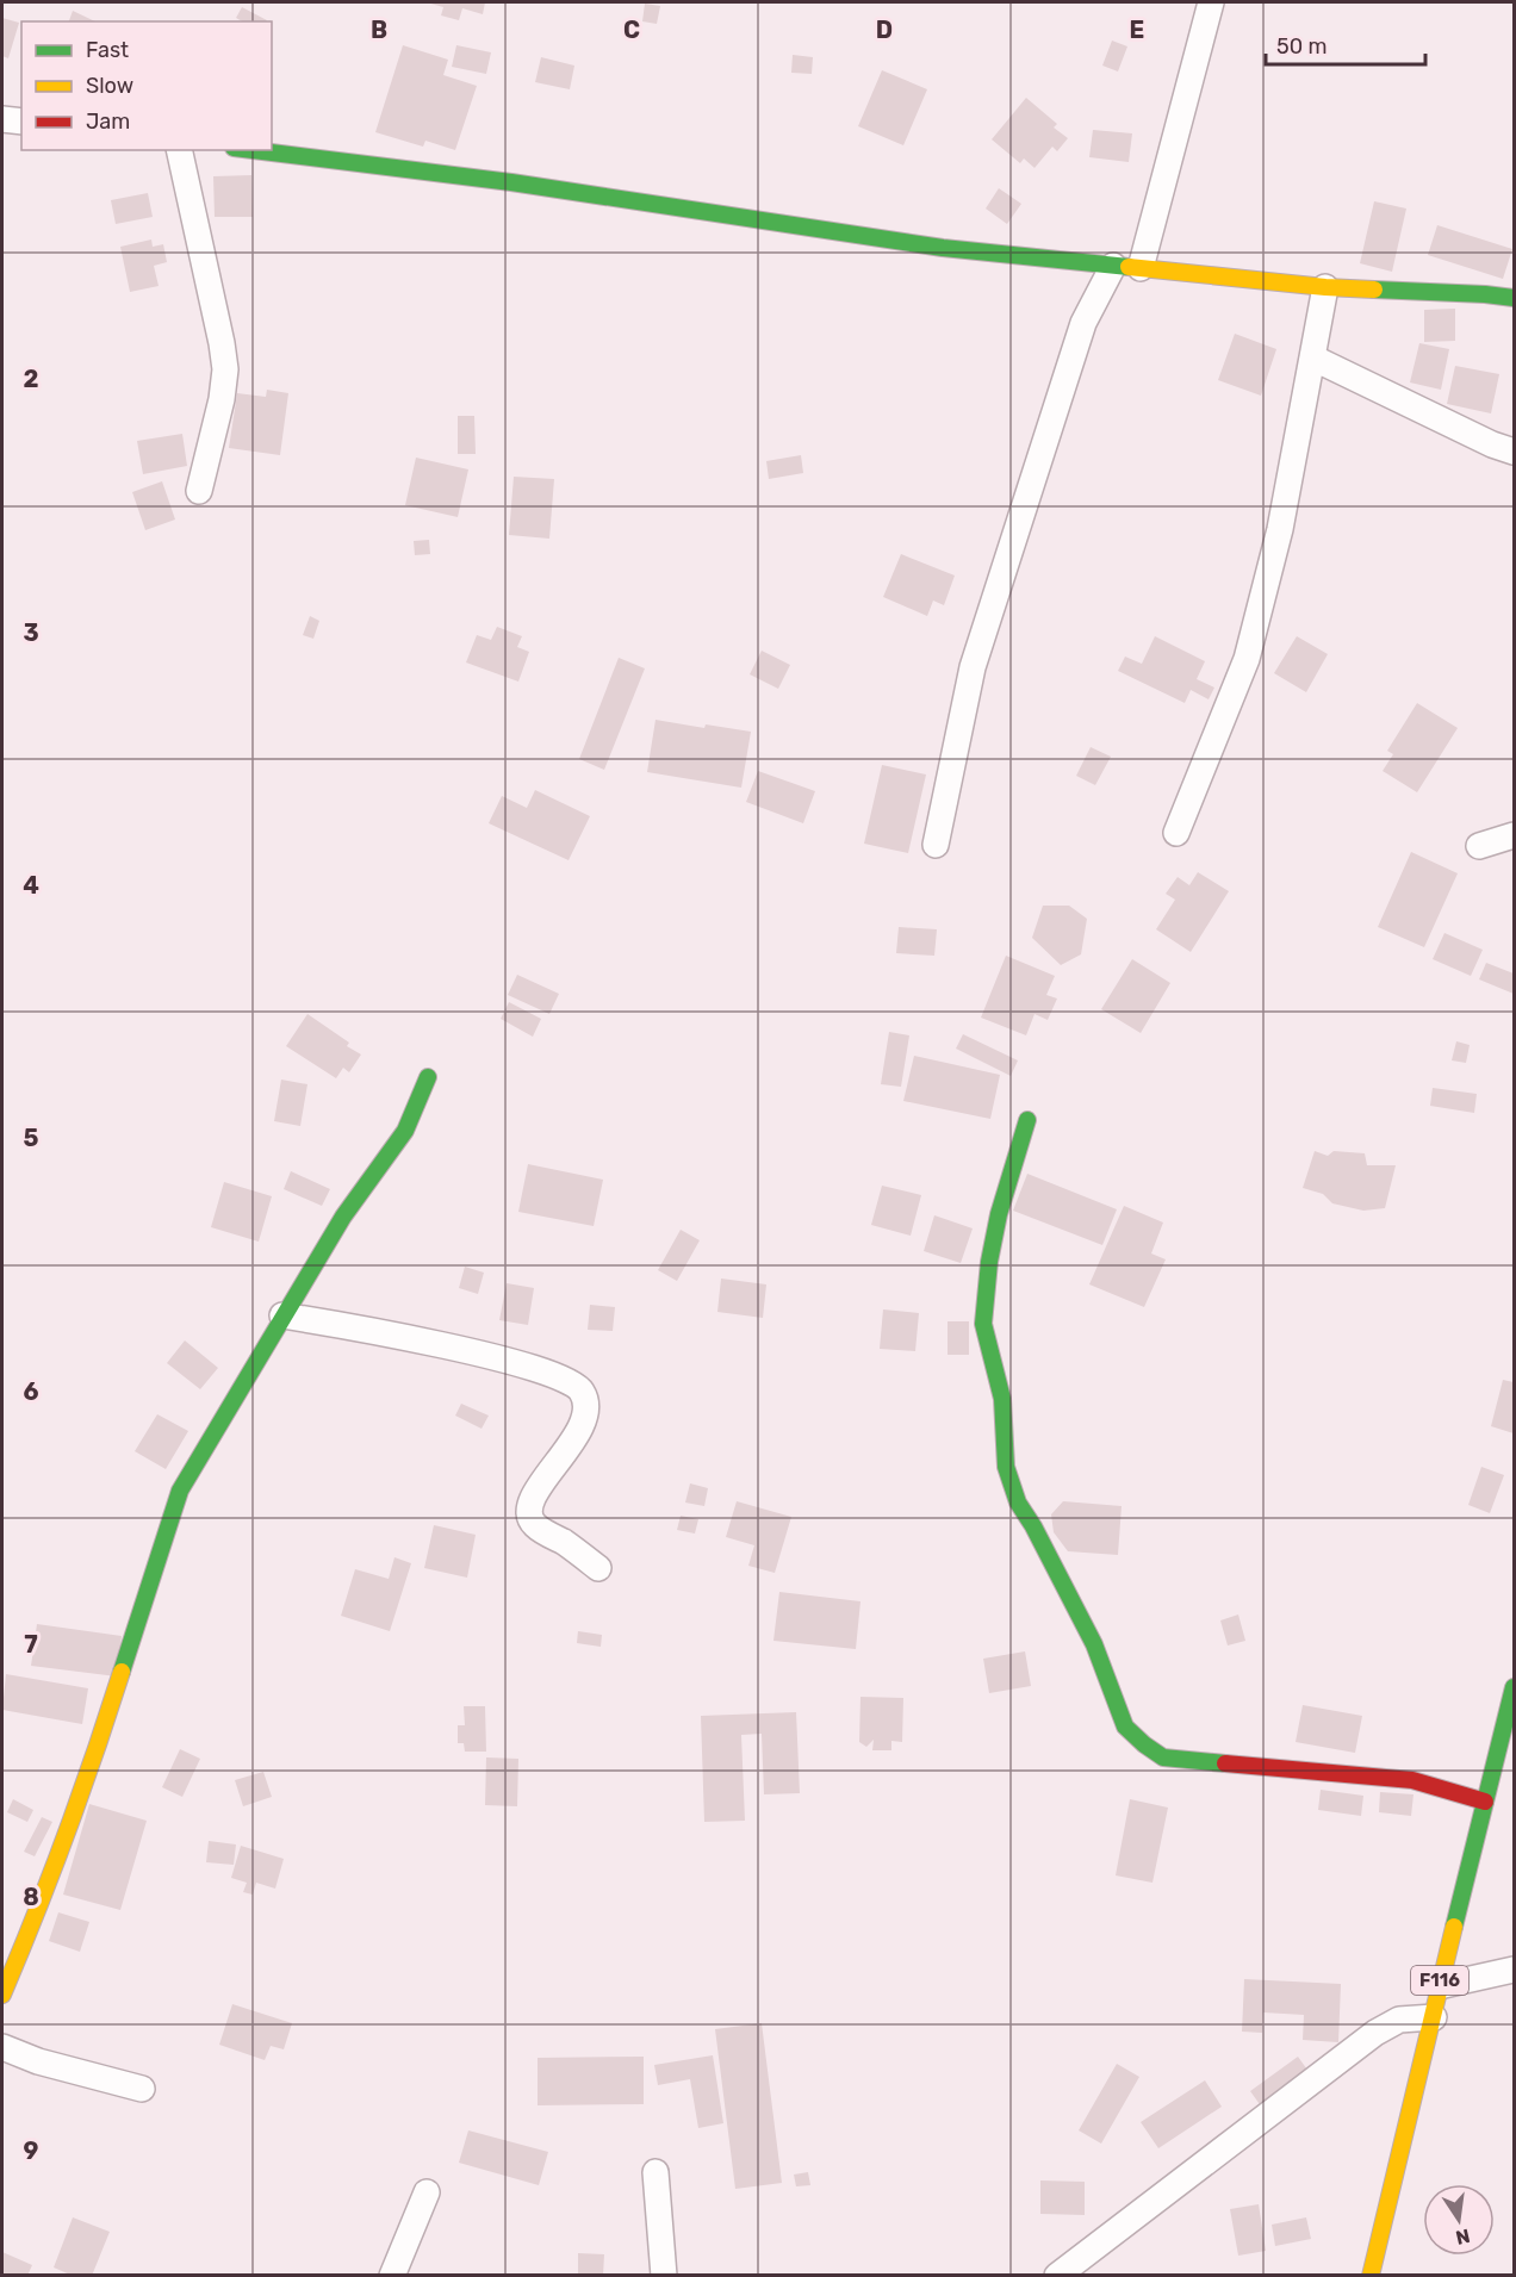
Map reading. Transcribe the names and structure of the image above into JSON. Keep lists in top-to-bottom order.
{
  "streets": {
    "street": ["F116"]
  },
  "legend": ["Fast", "Slow", "Jam"],
  "scale_bar": "50 m",
  "north": "bottom",
  "grid": {
    "columns": [
      "B",
      "C",
      "D",
      "E"
    ],
    "rows": [
      "2",
      "3",
      "4",
      "5",
      "6",
      "7",
      "8",
      "9"
    ]
  }
}
